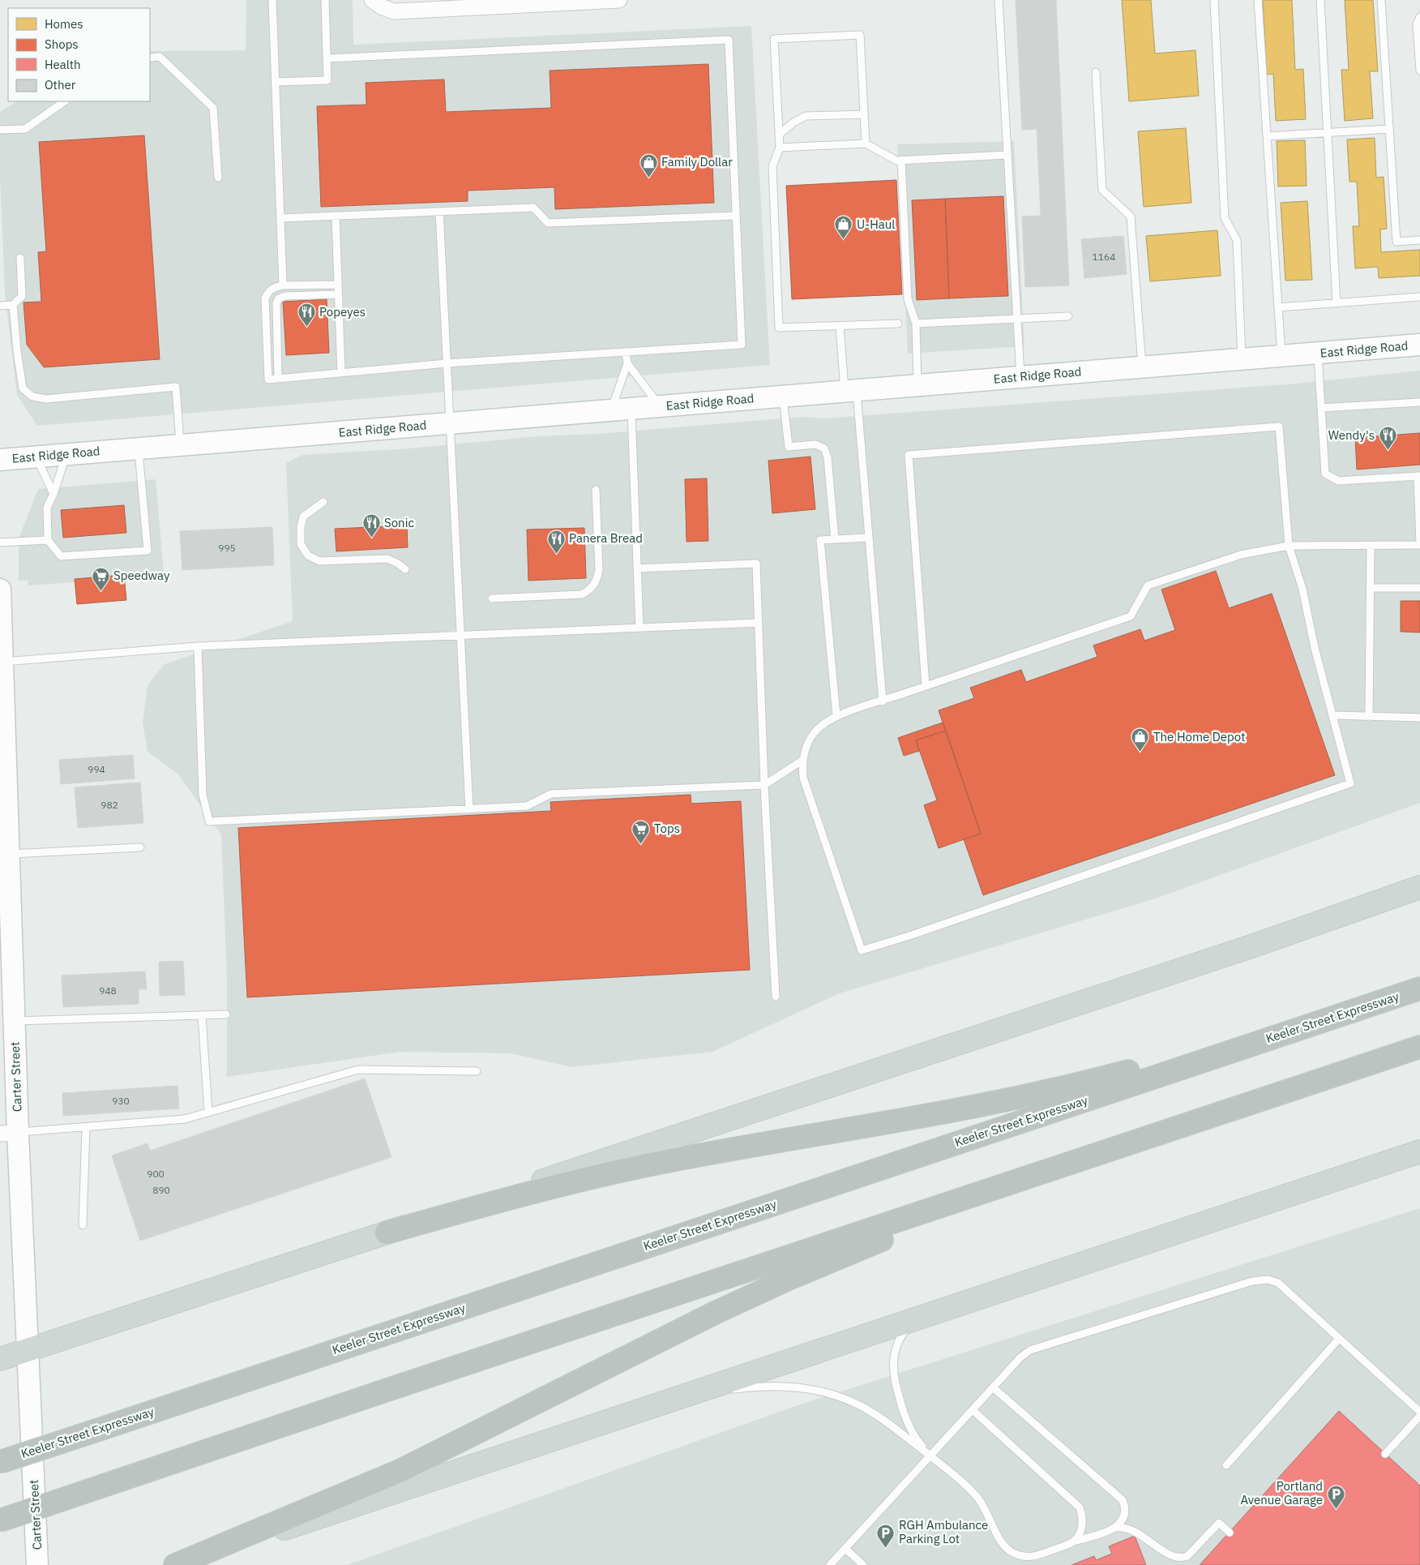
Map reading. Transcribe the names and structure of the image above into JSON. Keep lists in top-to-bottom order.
{
  "streets": {
    "highway": ["Keeler Street Expressway"],
    "main road": ["East Ridge Road", "Carter Street"]
  },
  "places": {
    "shop": ["Family Dollar", "U-Haul", "The Home Depot"],
    "restaurant": [
      "Popeyes",
      "Wendy's",
      "Sonic",
      "Panera Bread"
    ],
    "supermarket": ["Speedway", "Tops"],
    "parking": ["Portland Avenue Garage", "RGH Ambulance Parking Lot"]
  },
  "house_numbers": [
    "1164",
    "995",
    "994",
    "982",
    "948",
    "930",
    "900",
    "890"
  ],
  "legend": [
    "Homes",
    "Shops",
    "Health",
    "Other"
  ]
}
